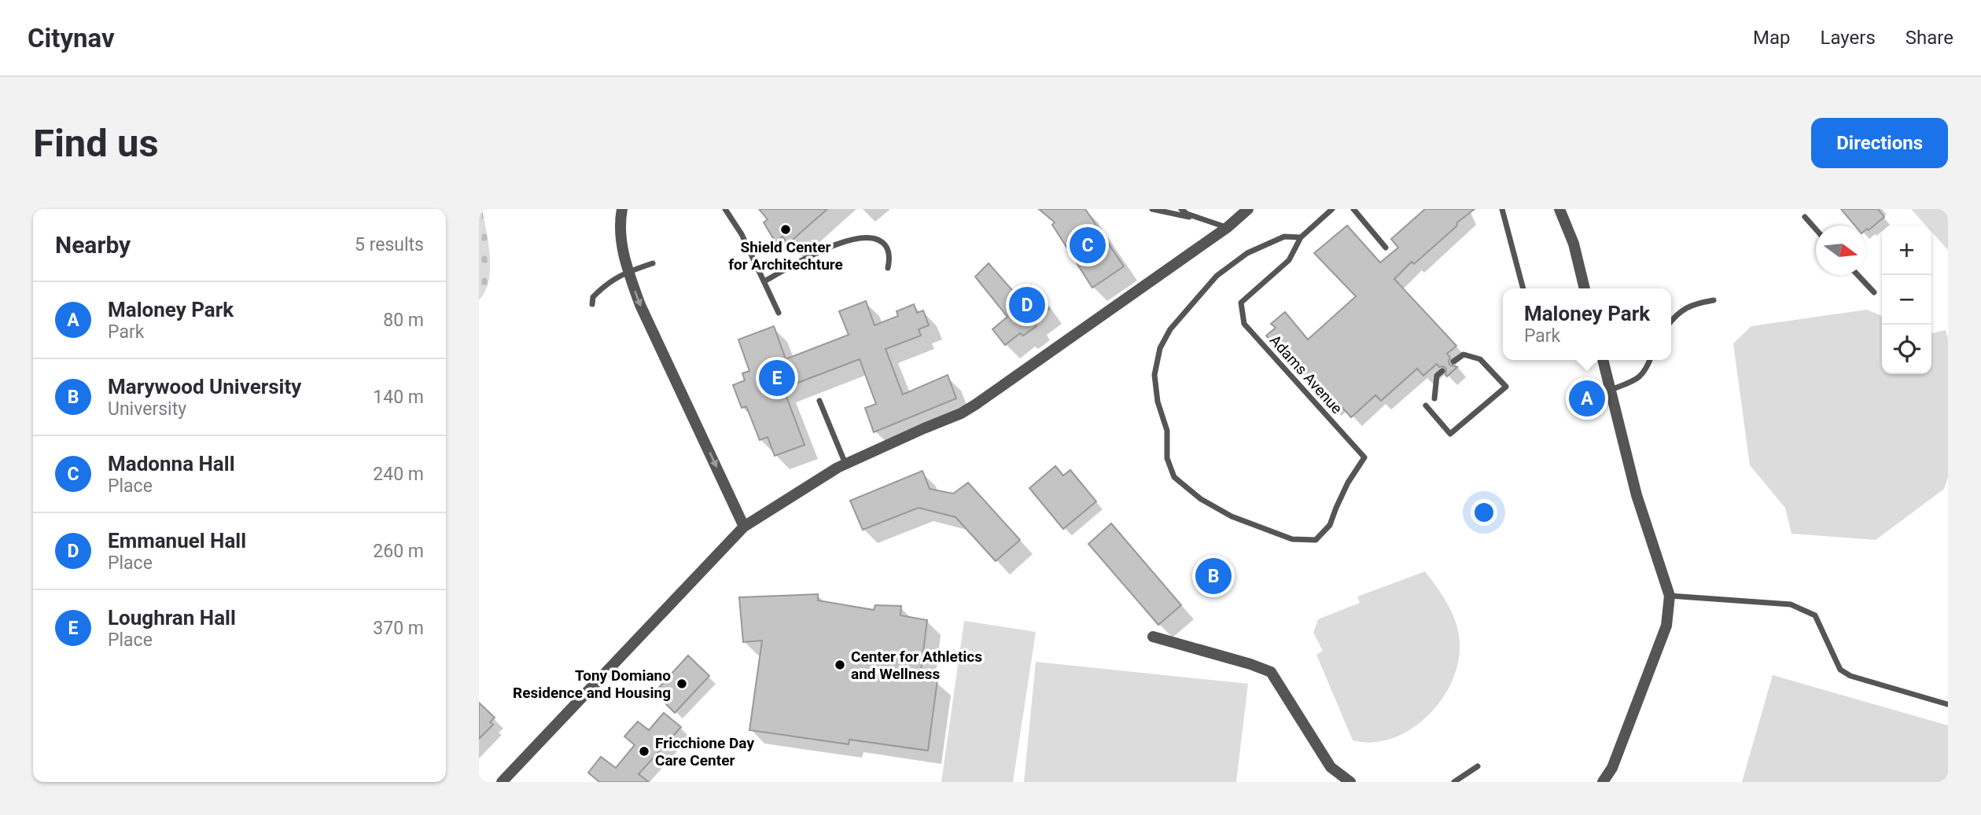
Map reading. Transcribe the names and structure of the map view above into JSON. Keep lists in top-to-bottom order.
{
  "streets": {
    "lane": ["Adams Avenue"]
  },
  "places": [
    "Shield Center for Architechture",
    "Center for Athletics and Wellness",
    "Tony Domiano Residence and Housing",
    "Fricchione Day Care Center"
  ],
  "north": "right",
  "page": {
    "header": "Citynav",
    "nav": ["Map", "Layers", "Share"],
    "buttons": "Directions",
    "title": "Find us",
    "heading": ["Nearby", "5 results"],
    "pins": [
      "C",
      "D",
      "E",
      "A",
      "B"
    ],
    "map_buttons": ["+", "−"],
    "list": [
      {
        "mark": "A",
        "name": "Maloney Park",
        "note": "Park",
        "value": "80 m"
      },
      {
        "mark": "B",
        "name": "Marywood University",
        "note": "University",
        "value": "140 m"
      },
      {
        "mark": "C",
        "name": "Madonna Hall",
        "note": "Place",
        "value": "240 m"
      },
      {
        "mark": "D",
        "name": "Emmanuel Hall",
        "note": "Place",
        "value": "260 m"
      },
      {
        "mark": "E",
        "name": "Loughran Hall",
        "note": "Place",
        "value": "370 m"
      }
    ],
    "popup": ["Maloney Park", "Park"]
  }
}
